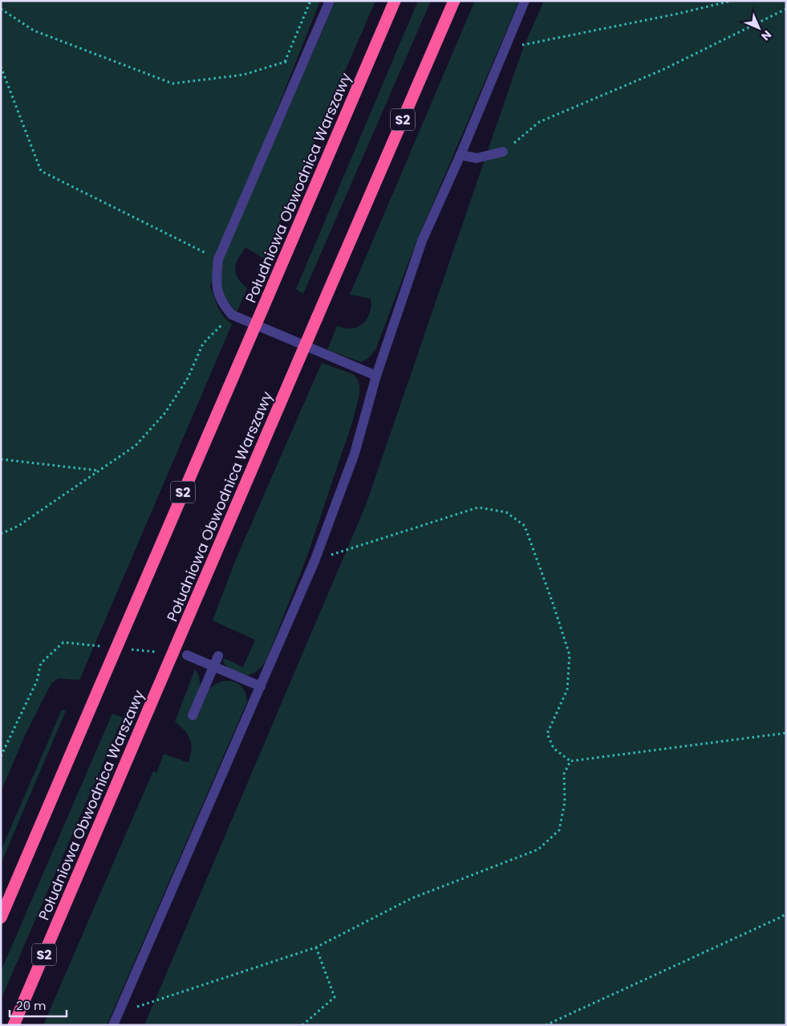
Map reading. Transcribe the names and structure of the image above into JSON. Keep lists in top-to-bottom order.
{
  "streets": {
    "highway": ["S2", "Południowa Obwodnica Warszawy"]
  },
  "scale_bar": "20 m",
  "north": "bottom right"
}
